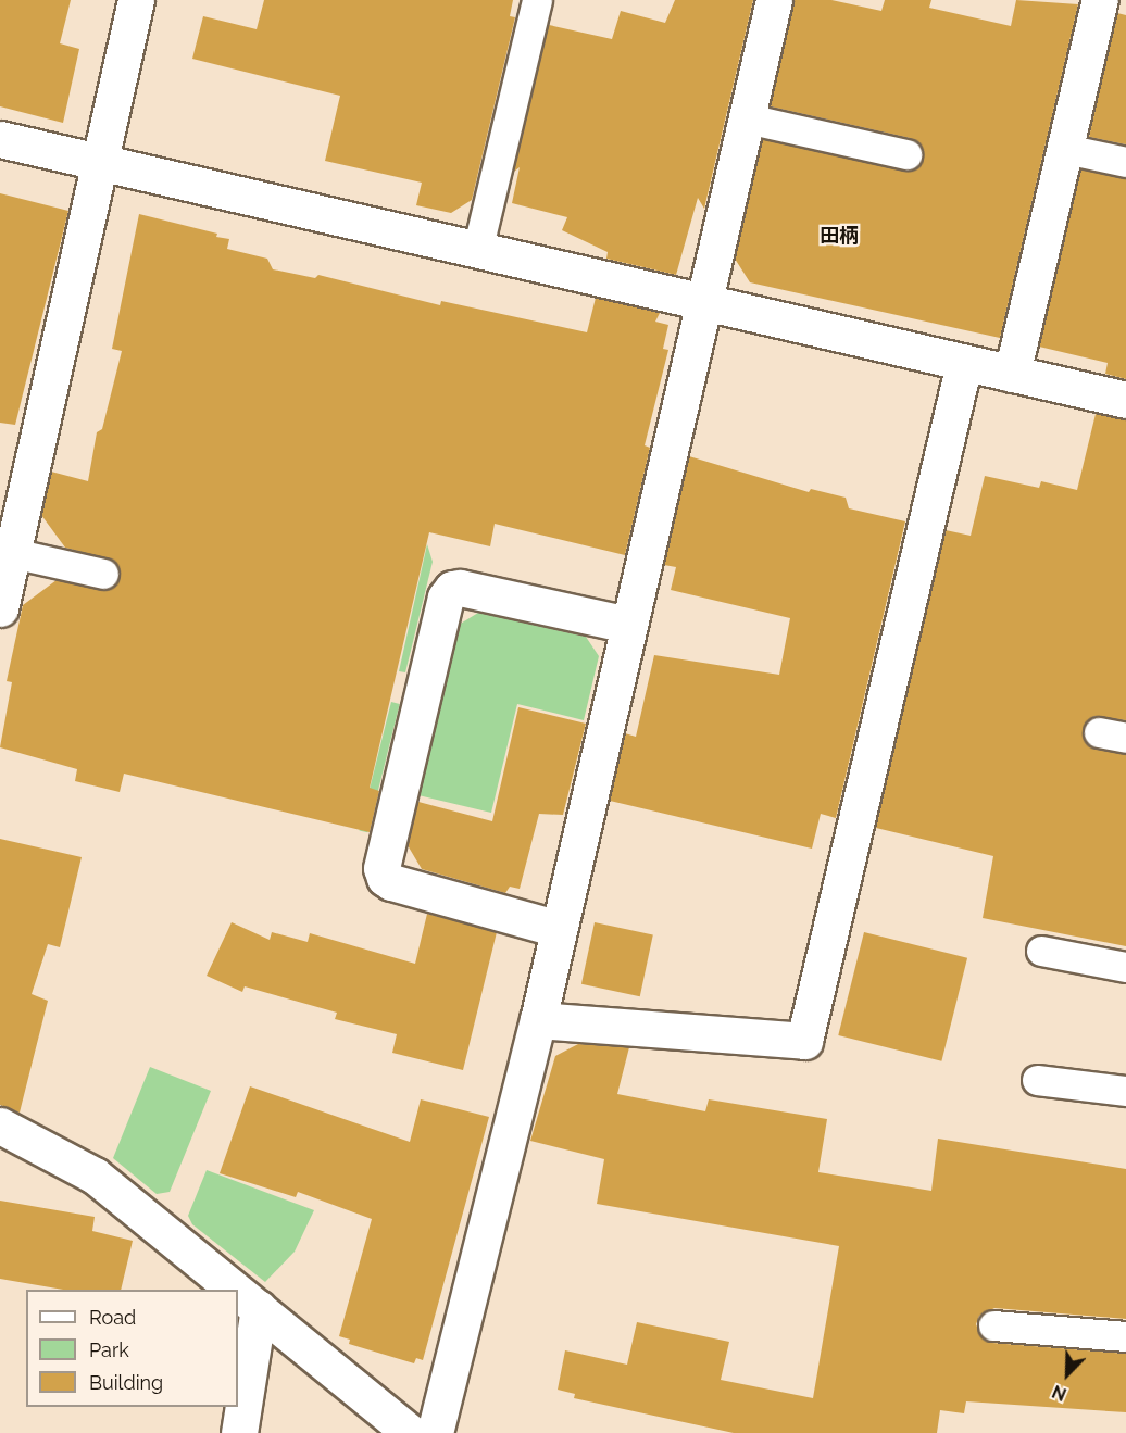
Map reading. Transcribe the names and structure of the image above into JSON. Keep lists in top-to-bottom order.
{
  "districts": ["田柄"],
  "legend": ["Road", "Park", "Building"],
  "north": "bottom left"
}
